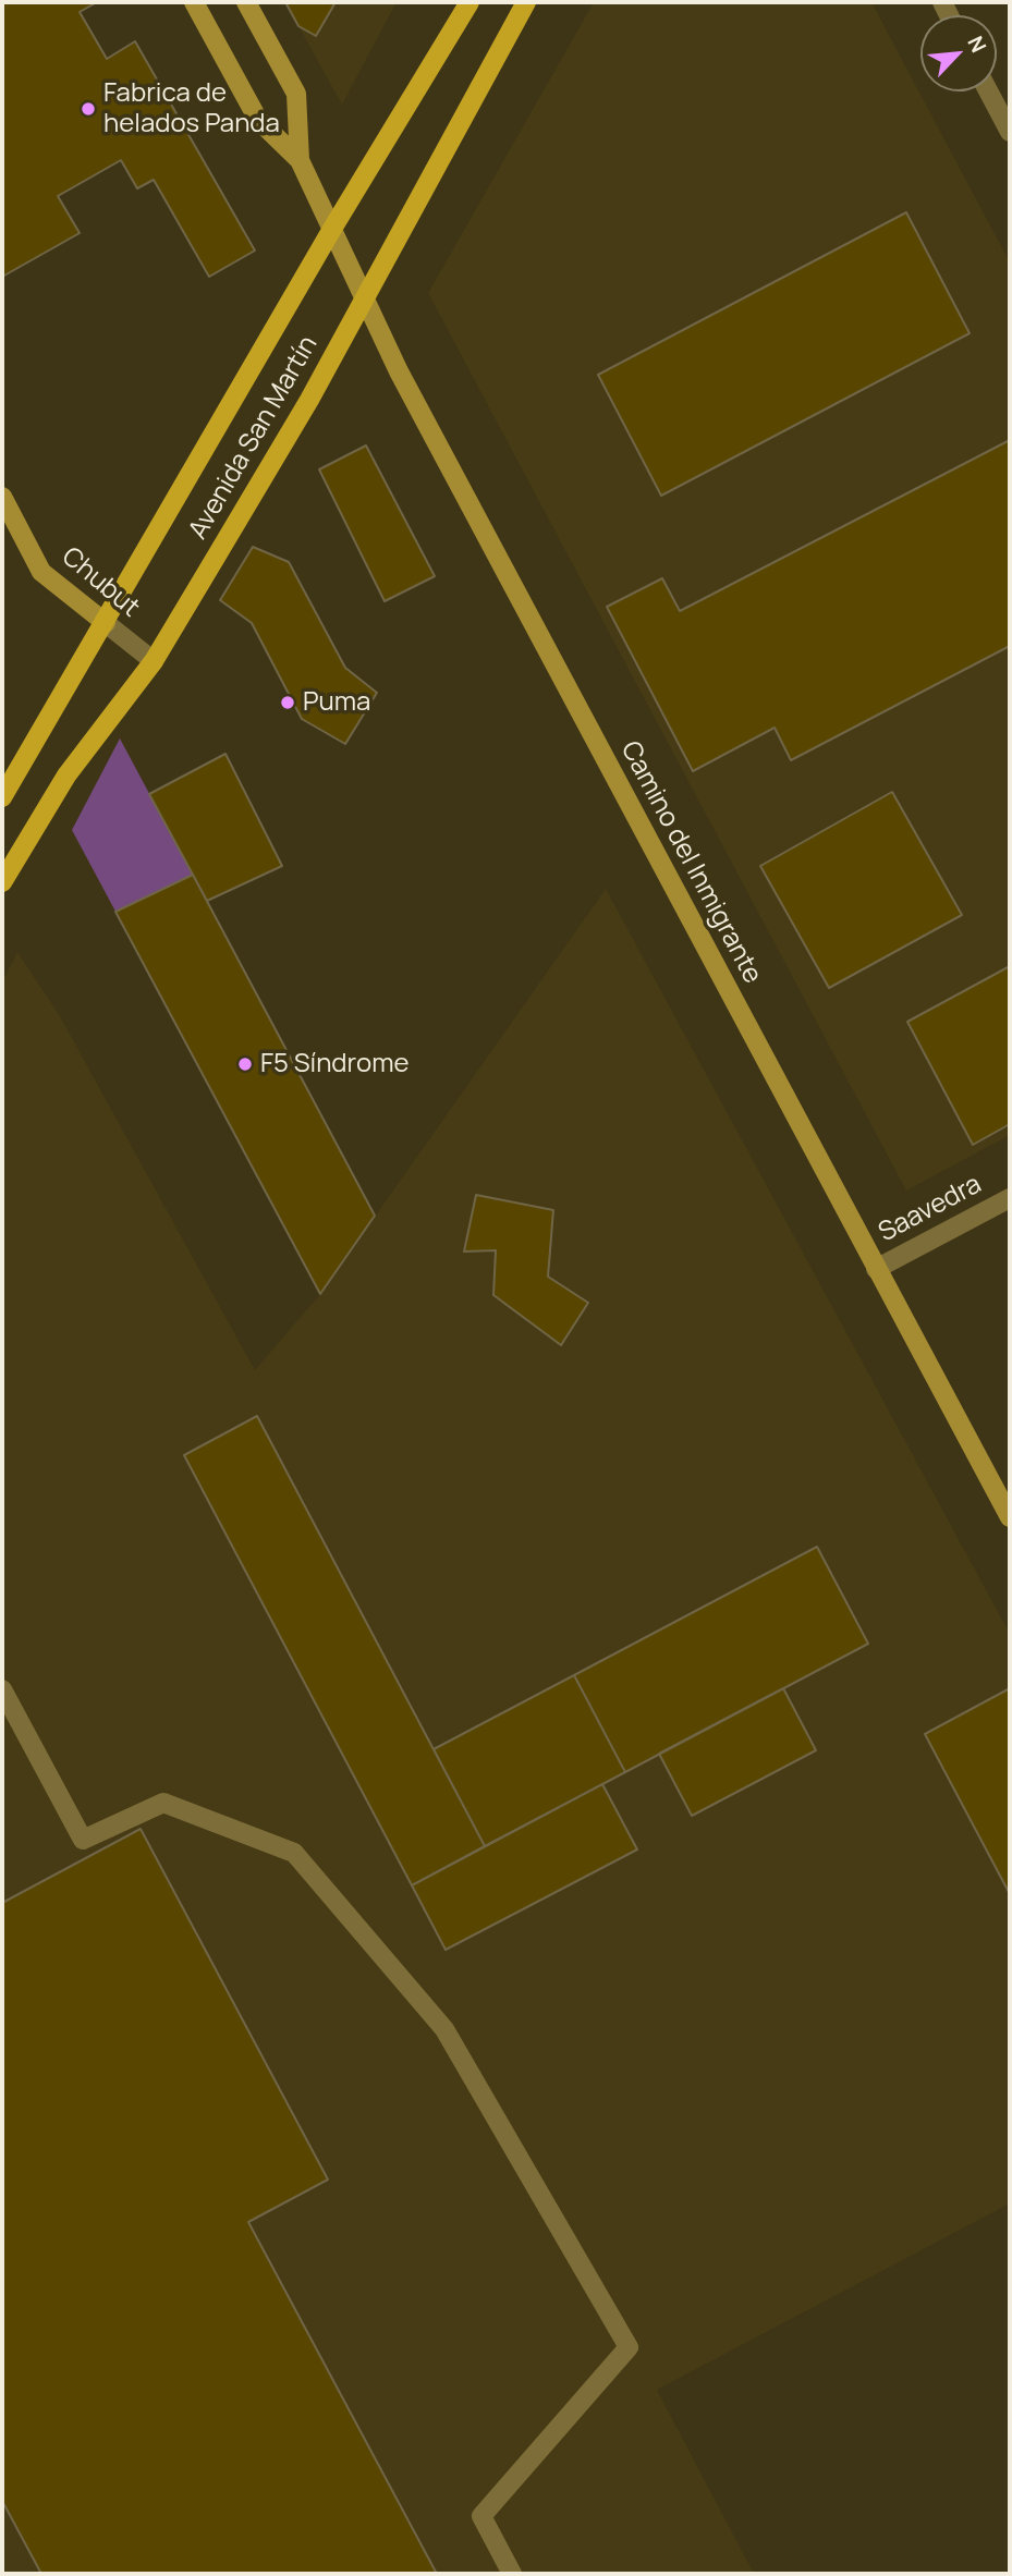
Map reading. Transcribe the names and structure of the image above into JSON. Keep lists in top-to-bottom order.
{
  "streets": {
    "main road": ["Avenida San Martín", "Chubut", "Camino del Inmigrante"],
    "street": ["Saavedra"]
  },
  "crossings": [
    ["Avenida San Martín", "Chubut"],
    ["Avenida San Martín", "Camino del Inmigrante"],
    ["Camino del Inmigrante", "Saavedra"]
  ],
  "places": ["Fabrica de helados Panda", "Puma", "F5 Síndrome"],
  "north": "top right"
}
